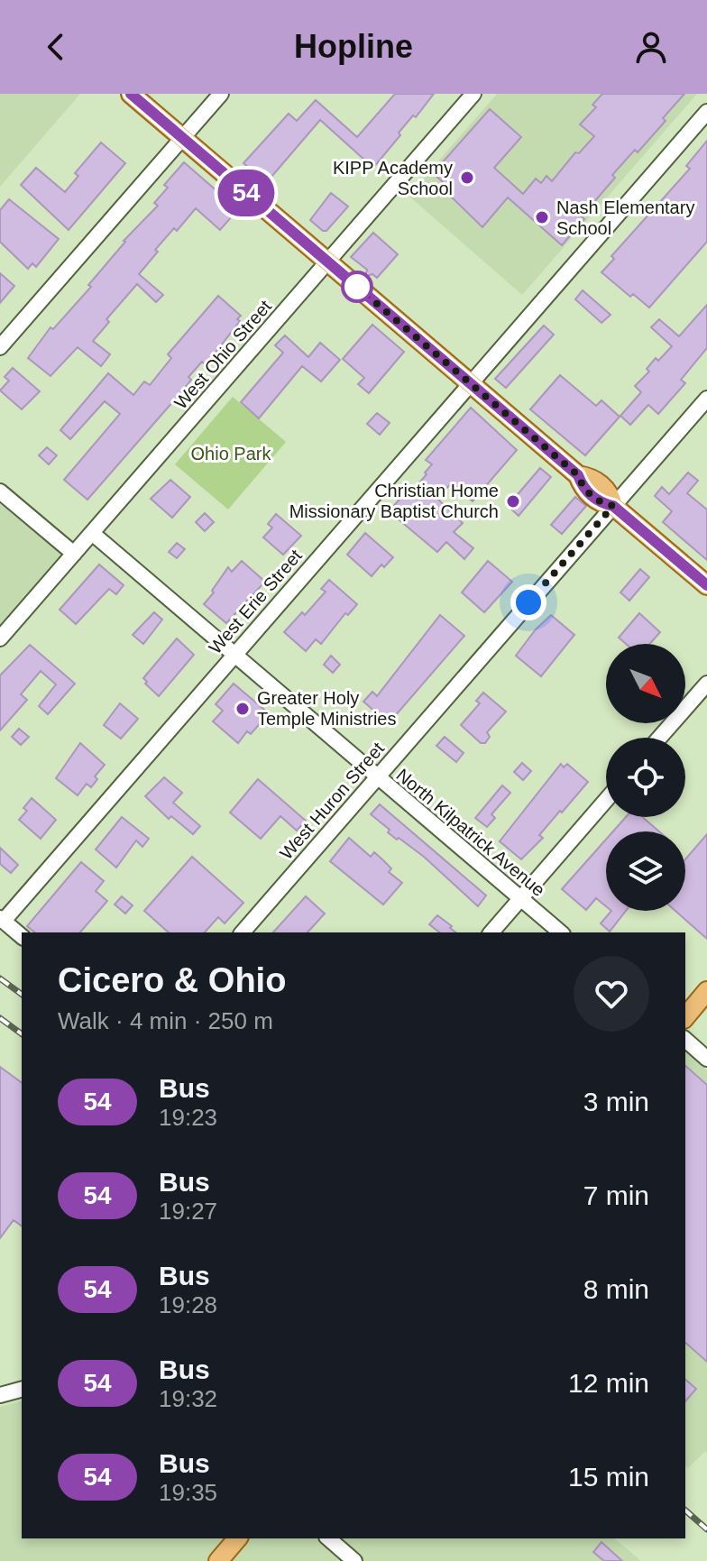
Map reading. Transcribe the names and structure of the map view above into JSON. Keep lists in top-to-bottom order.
{
  "streets": {
    "street": [
      "West Ohio Street",
      "West Erie Street",
      "West Huron Street",
      "North Kilpatrick Avenue"
    ]
  },
  "crossings": [
    ["West Ohio Street", "North Kilpatrick Avenue"],
    ["West Erie Street", "North Kilpatrick Avenue"],
    ["West Huron Street", "North Kilpatrick Avenue"]
  ],
  "parks": ["Ohio Park"],
  "places": [
    "KIPP Academy School",
    "Nash Elementary School",
    "Christian Home Missionary Baptist Church",
    "Greater Holy Temple Ministries"
  ],
  "lines": ["bus line 54"],
  "north": "bottom right",
  "page": {
    "header": "Hopline",
    "on_map": "54",
    "heading": ["Cicero & Ohio", "Walk · 4 min · 250 m"],
    "list": [
      {
        "mark": "54",
        "name": "Bus",
        "note": "19:23",
        "value": "3 min"
      },
      {
        "mark": "54",
        "name": "Bus",
        "note": "19:27",
        "value": "7 min"
      },
      {
        "mark": "54",
        "name": "Bus",
        "note": "19:28",
        "value": "8 min"
      },
      {
        "mark": "54",
        "name": "Bus",
        "note": "19:32",
        "value": "12 min"
      },
      {
        "mark": "54",
        "name": "Bus",
        "note": "19:35",
        "value": "15 min"
      }
    ]
  }
}
